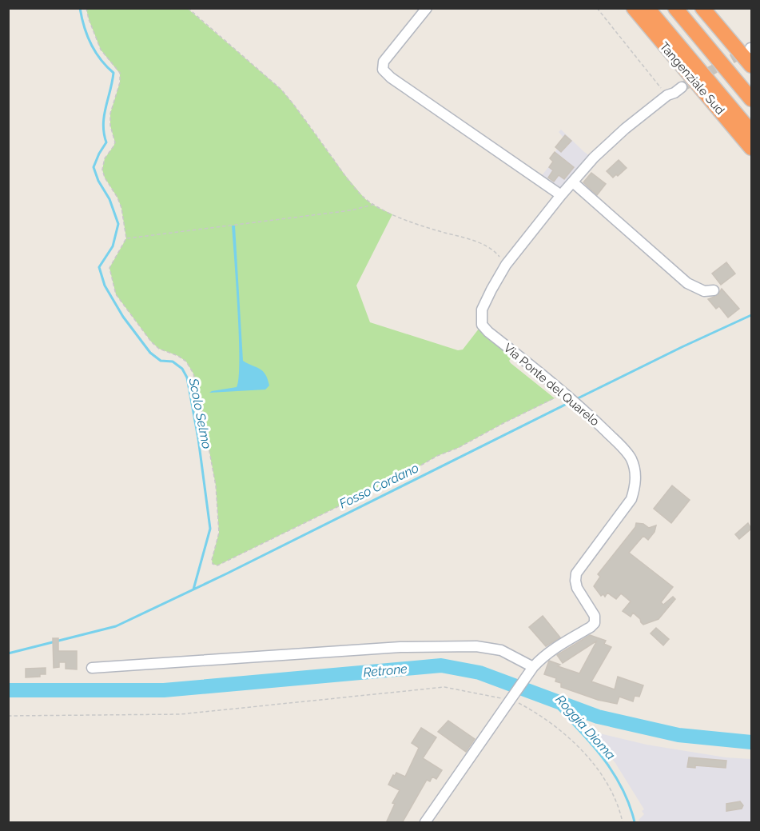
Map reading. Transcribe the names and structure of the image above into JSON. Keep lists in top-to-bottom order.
{
  "streets": {
    "highway": ["Tangenziale Sud"],
    "street": ["Via Ponte del Quarelo"]
  },
  "water": [
    "Scolo Selmo",
    "Fosso Cordano",
    "Retrone",
    "Roggia Dioma"
  ]
}
